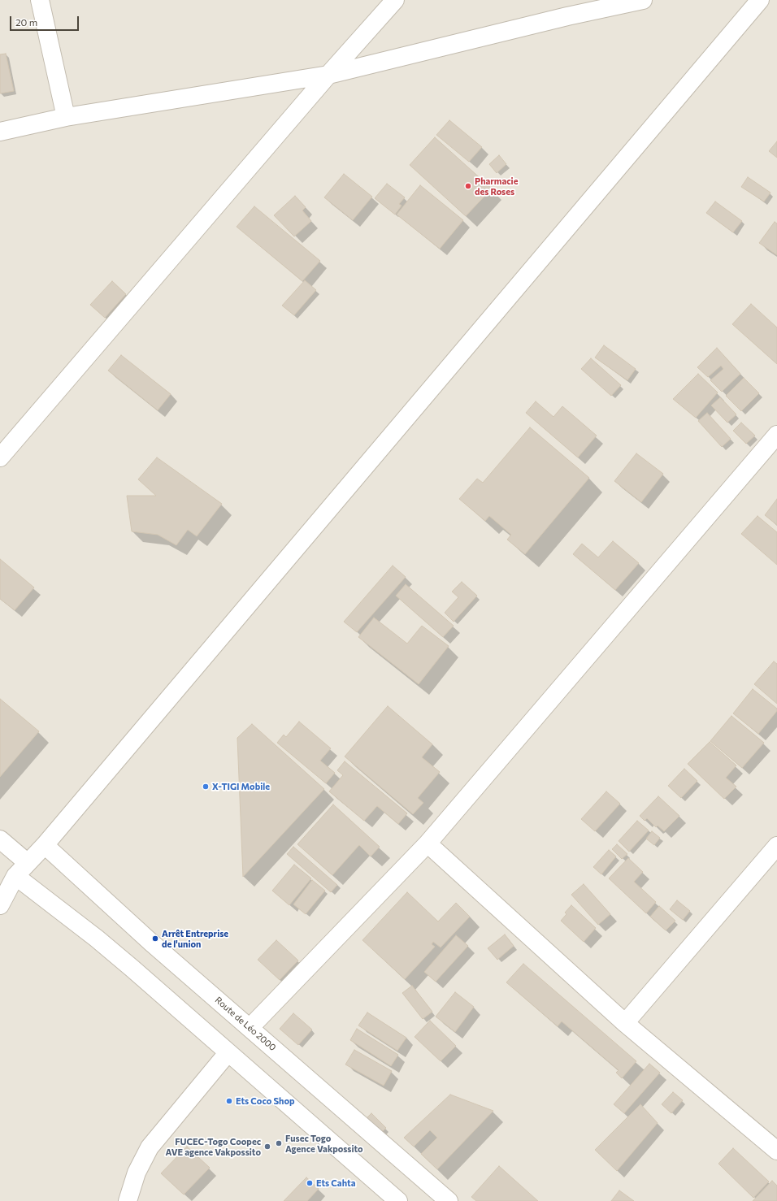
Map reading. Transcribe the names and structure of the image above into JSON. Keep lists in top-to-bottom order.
{
  "streets": {
    "street": ["Route de Léo 2000"]
  },
  "places": [
    "Pharmacie des Roses",
    "X-TIGI Mobile",
    "Arrêt Entreprise de l'union",
    "Ets Coco Shop",
    "Fusec Togo Agence Vakpossito",
    "FUCEC-Togo Coopec AVE agence Vakpossito",
    "Ets Cahta"
  ],
  "scale_bar": "20 m"
}
